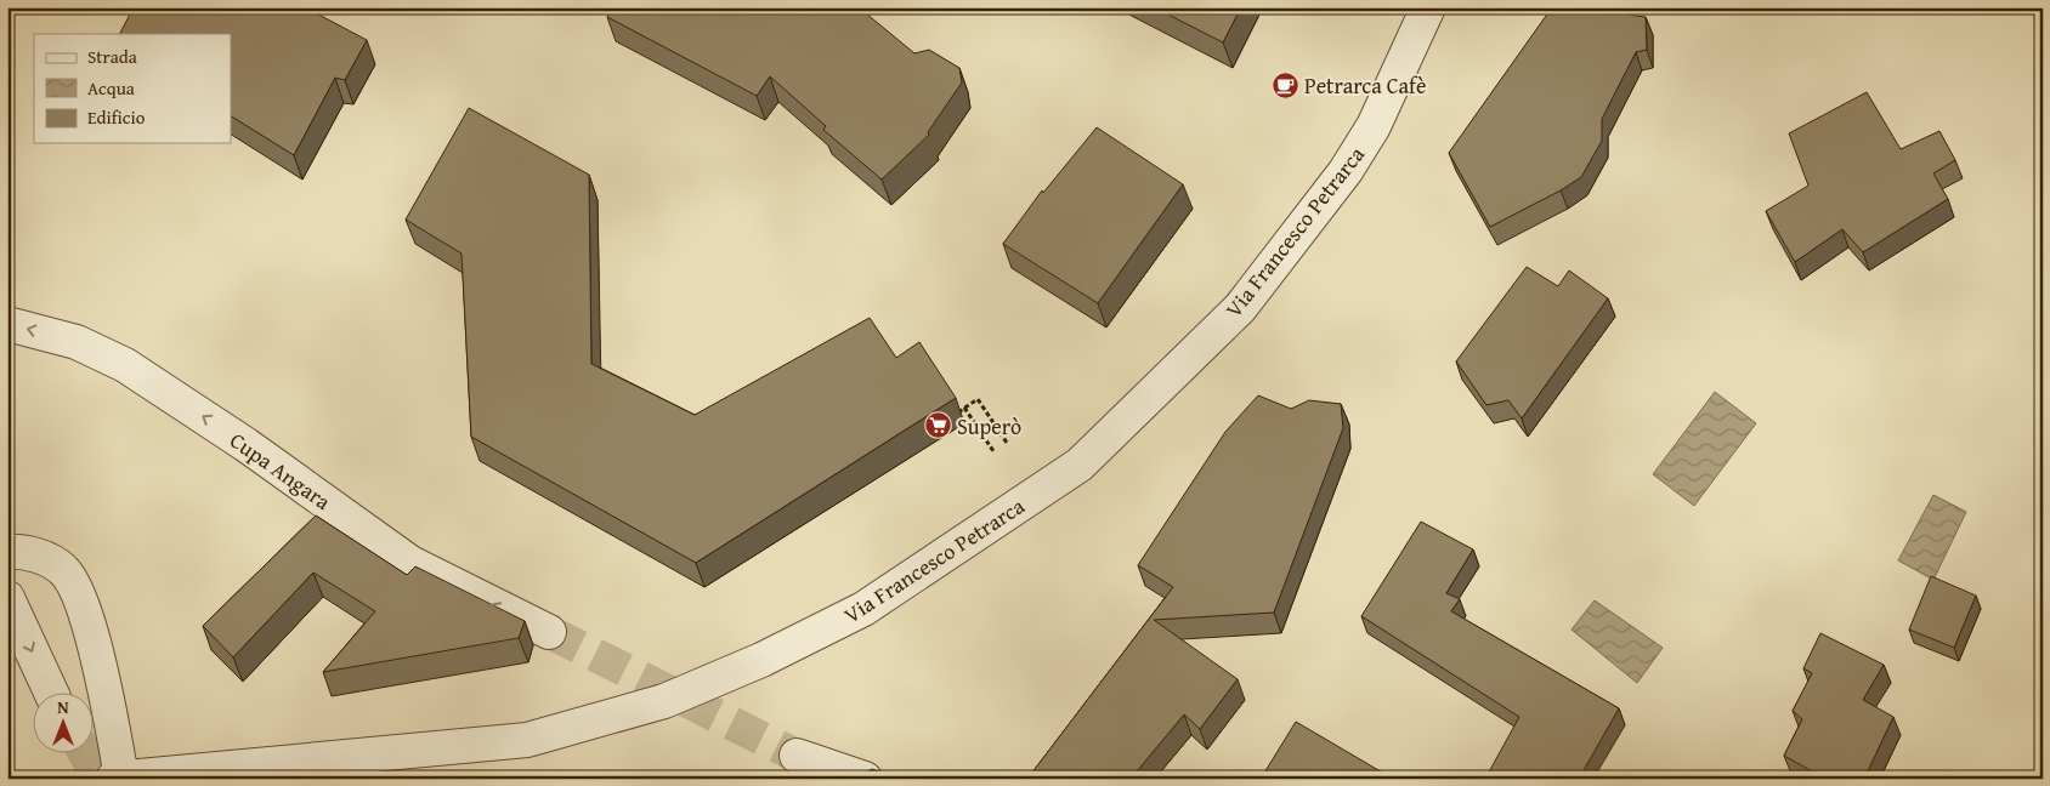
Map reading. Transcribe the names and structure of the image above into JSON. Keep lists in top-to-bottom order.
{
  "streets": {
    "street": ["Via Francesco Petrarca", "Cupa Angara"]
  },
  "one_way": ["Cupa Angara"],
  "places": {
    "cafe": ["Petrarca Cafè"],
    "supermarket": ["Superò"]
  },
  "legend": ["Strada", "Acqua", "Edificio"],
  "north": "top"
}
